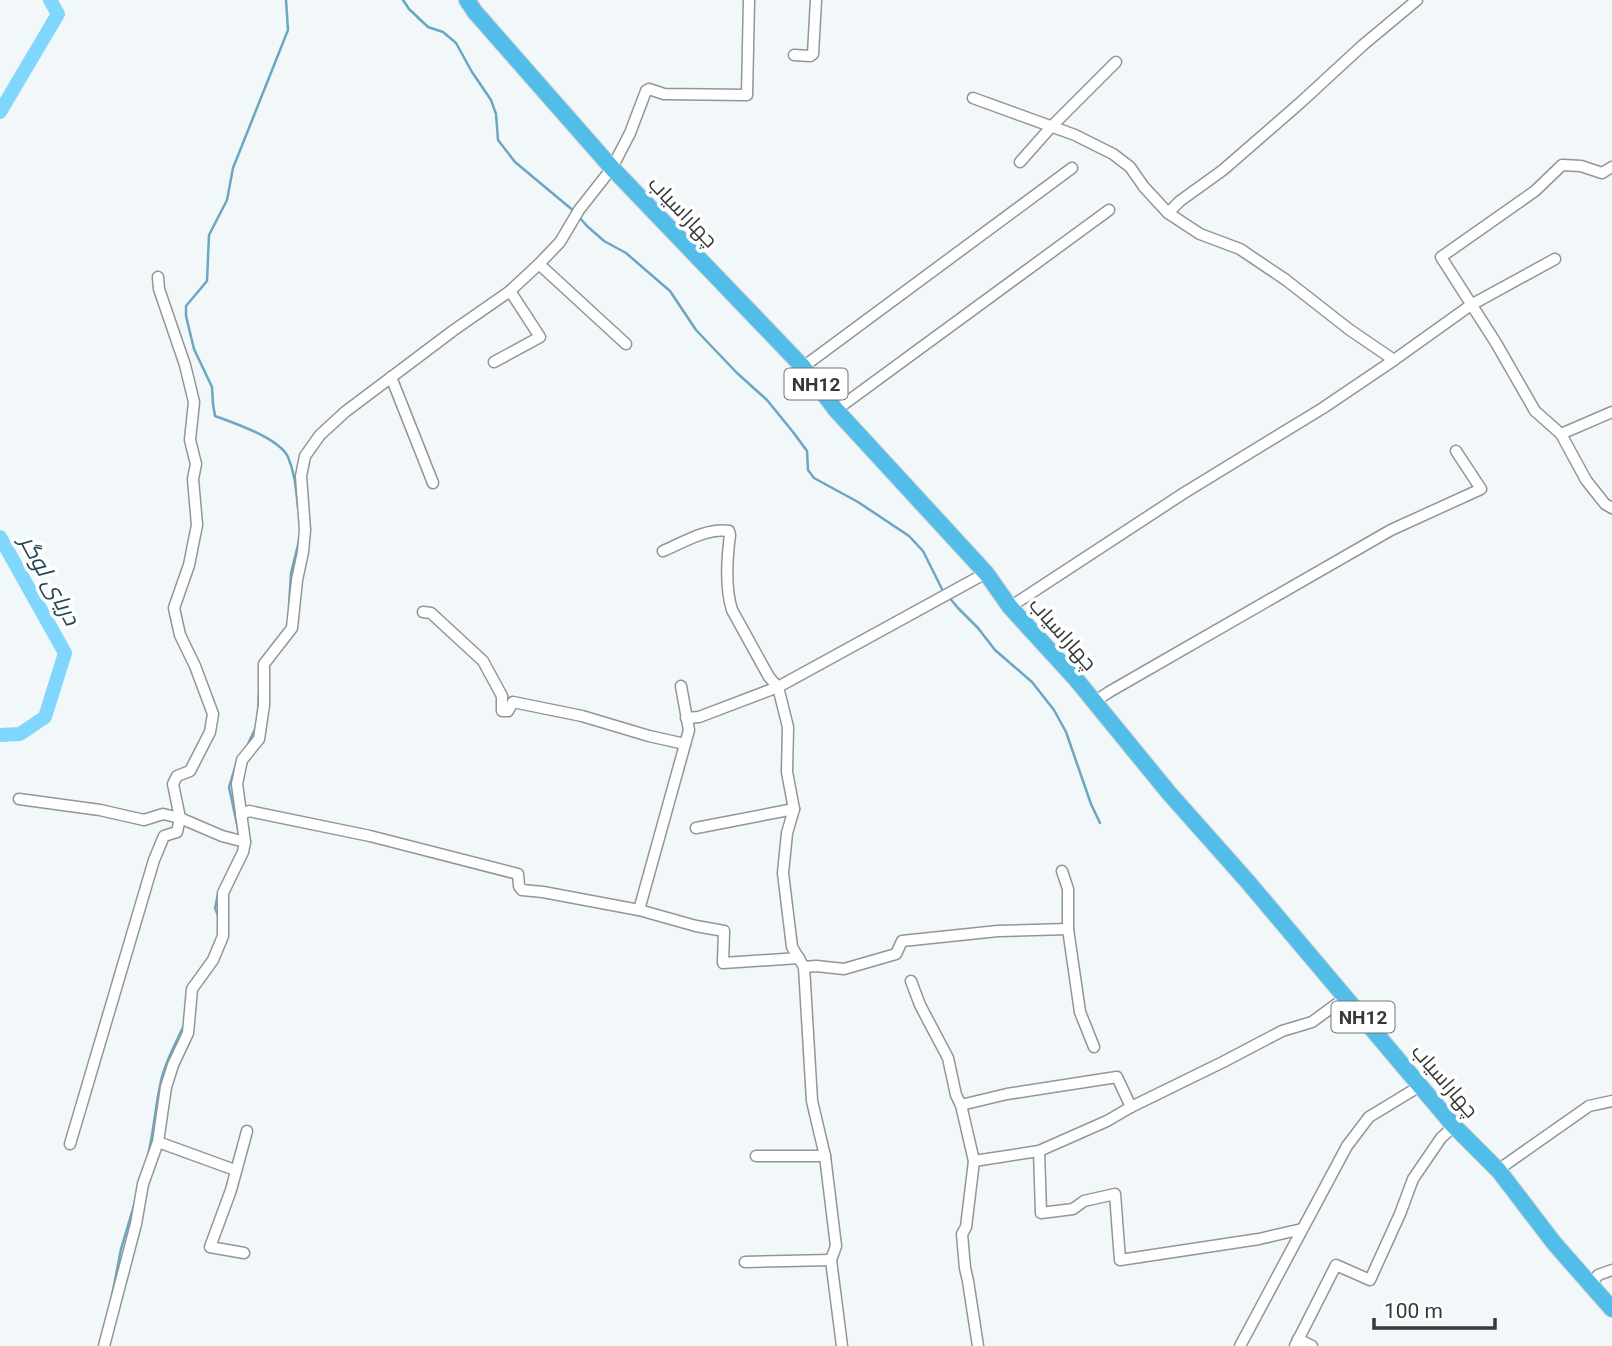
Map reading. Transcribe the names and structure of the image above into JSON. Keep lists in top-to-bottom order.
{
  "streets": {
    "highway": ["چهاراسیاب", "NH12"]
  },
  "water": ["دریای لوگر"],
  "scale_bar": "100 m"
}
